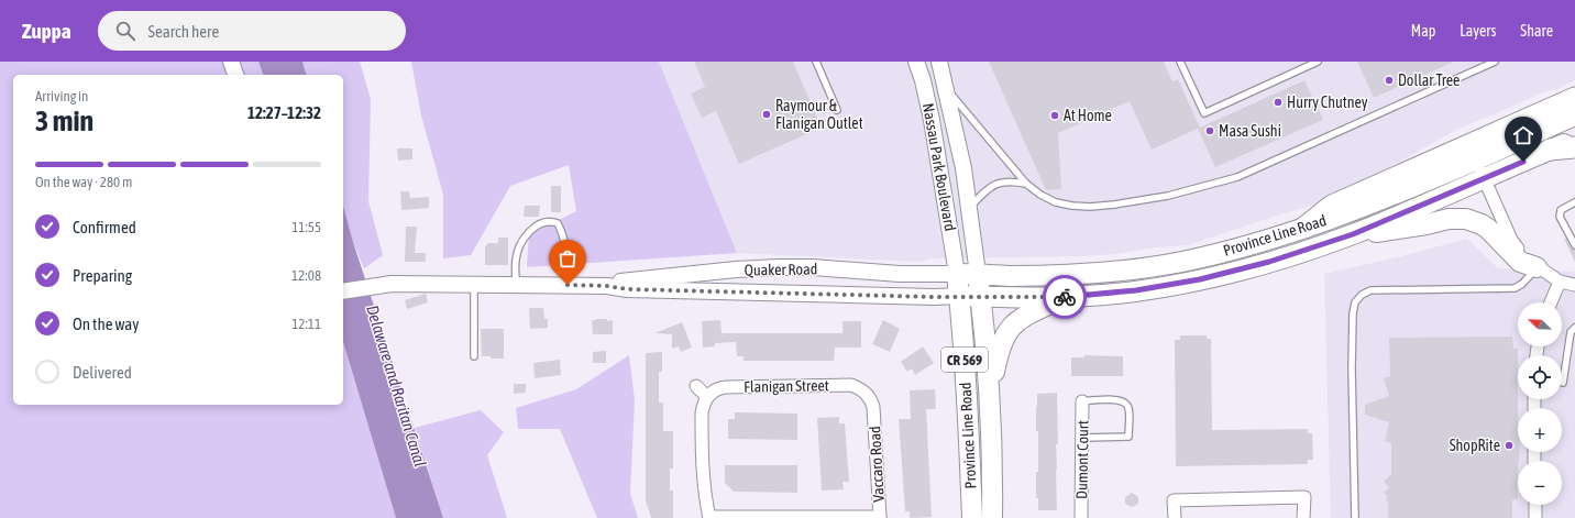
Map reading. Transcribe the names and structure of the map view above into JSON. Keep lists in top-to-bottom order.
{
  "streets": {
    "main road": ["Province Line Road", "CR 569"],
    "street": [
      "Nassau Park Boulevard",
      "Quaker Road",
      "Flanigan Street",
      "Dumont Court",
      "Vaccaro Road"
    ]
  },
  "crossings": [
    ["Nassau Park Boulevard", "Province Line Road"],
    ["Nassau Park Boulevard", "Quaker Road"],
    ["Province Line Road", "Quaker Road"],
    ["Flanigan Street", "Vaccaro Road"]
  ],
  "water": ["Delaware and Raritan Canal"],
  "places": [
    "Dollar Tree",
    "Hurry Chutney",
    "Raymour & Flanigan Outlet",
    "At Home",
    "Masa Sushi",
    "ShopRite"
  ],
  "north": "top left",
  "page": {
    "header": "Zuppa",
    "search": "Search here",
    "nav": ["Map", "Layers", "Share"],
    "heading": ["3 min", "Arriving in", "12:27–12:32"],
    "bar": "On the way · 280 m",
    "list": [
      ["Confirmed", "11:55"],
      ["Preparing", "12:08"],
      ["On the way", "12:11"],
      "Delivered"
    ],
    "map_buttons": ["+", "−"]
  }
}
